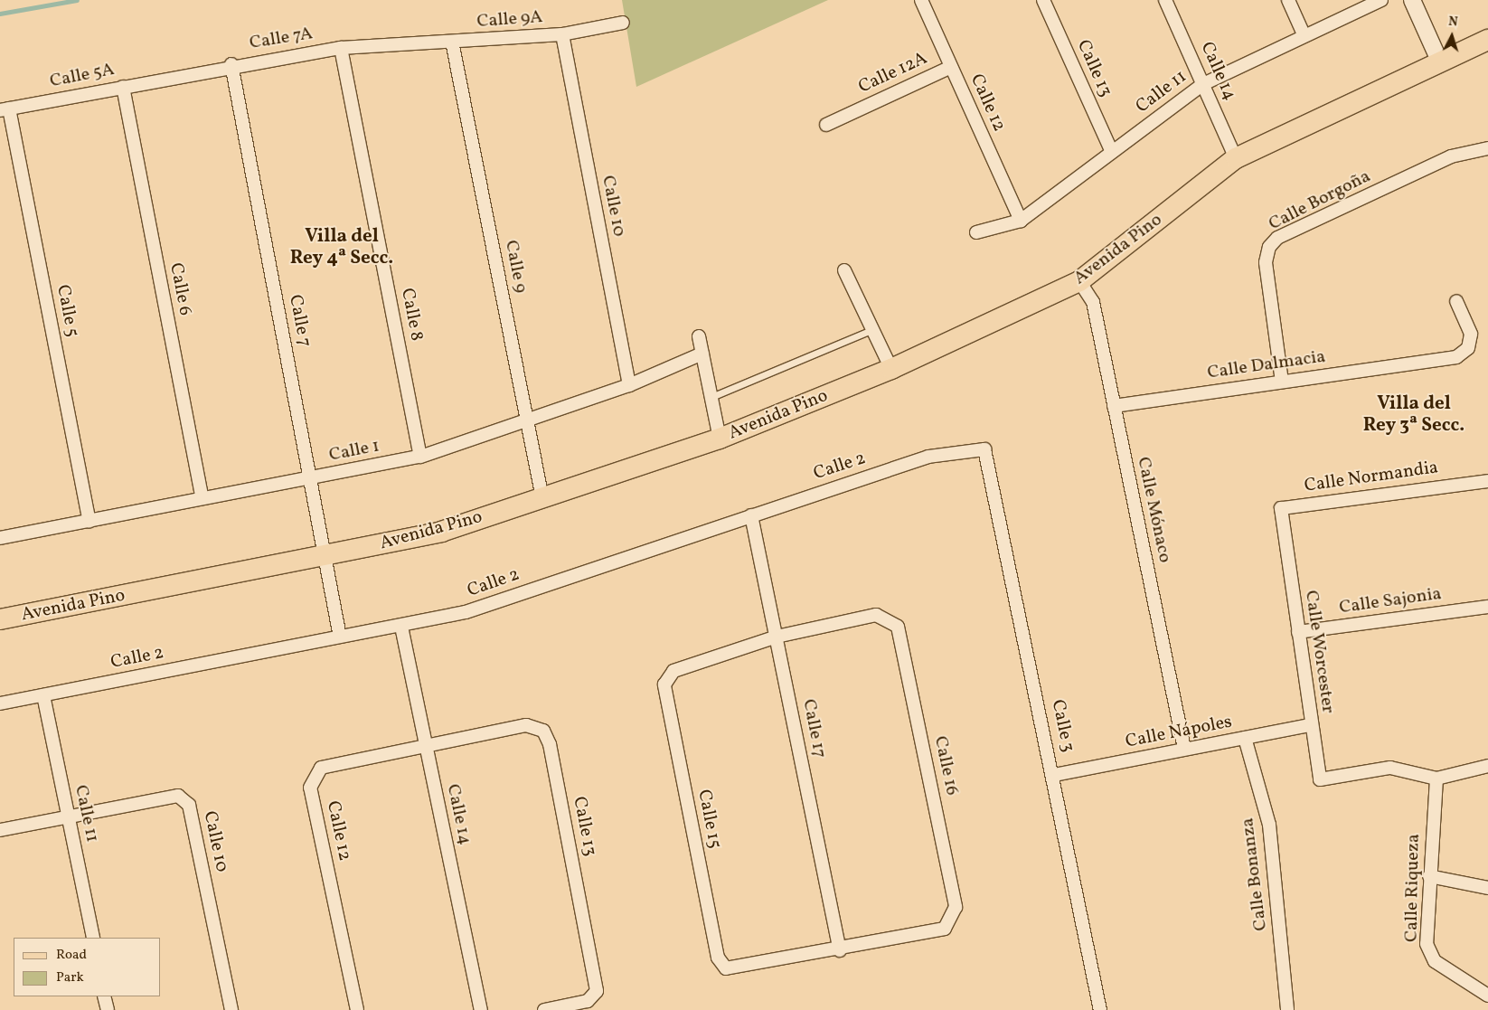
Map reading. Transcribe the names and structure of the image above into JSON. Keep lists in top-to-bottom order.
{
  "streets": {
    "main road": ["Avenida Pino"],
    "street": [
      "Calle 9A",
      "Calle 7A",
      "Calle 13",
      "Calle 14",
      "Calle 12A",
      "Calle 5A",
      "Calle 11",
      "Calle 12",
      "Calle Borgoña",
      "Calle 10",
      "Calle 9",
      "Calle 6",
      "Calle 5",
      "Calle 8",
      "Calle 7",
      "Calle Dalmacia",
      "Calle 1",
      "Calle 2",
      "Calle Normandia",
      "Calle Mónaco",
      "Calle Sajonia",
      "Calle Worcester",
      "Calle 3",
      "Calle 17",
      "Calle Nápoles",
      "Calle 16",
      "Calle 15",
      "Calle Bonanza",
      "Calle Riqueza"
    ]
  },
  "crossings": [
    ["Calle 9A", "Calle 7A"],
    ["Calle 9A", "Calle 10"],
    ["Calle 9A", "Calle 9"],
    ["Calle 7A", "Calle 5A"],
    ["Calle 7A", "Calle 8"],
    ["Calle 7A", "Calle 7"],
    ["Calle 13", "Calle 14"],
    ["Calle 13", "Calle 11"],
    ["Calle 13", "Calle 12"],
    ["Calle 14", "Calle 11"],
    ["Calle 14", "Calle 12"],
    ["Calle 14", "Avenida Pino"],
    ["Calle 14", "Calle 2"],
    ["Calle 12A", "Calle 12"],
    ["Calle 5A", "Calle 6"],
    ["Calle 5A", "Calle 5"],
    ["Calle 11", "Calle 12"],
    ["Calle 11", "Calle 10"],
    ["Calle 11", "Calle 2"],
    ["Calle Borgoña", "Calle Dalmacia"],
    ["Calle 10", "Calle 1"],
    ["Avenida Pino", "Calle 9"],
    ["Avenida Pino", "Calle 7"],
    ["Avenida Pino", "Calle Mónaco"],
    ["Calle 9", "Calle 1"],
    ["Calle 6", "Calle 1"],
    ["Calle 5", "Calle 1"],
    ["Calle 8", "Calle 1"],
    ["Calle 7", "Calle 1"],
    ["Calle 7", "Calle 2"],
    ["Calle Dalmacia", "Calle Mónaco"],
    ["Calle 2", "Calle 3"],
    ["Calle 2", "Calle 17"],
    ["Calle Normandia", "Calle Worcester"],
    ["Calle Mónaco", "Calle Nápoles"],
    ["Calle Sajonia", "Calle Worcester"],
    ["Calle Worcester", "Calle Nápoles"],
    ["Calle Worcester", "Calle Riqueza"],
    ["Calle 3", "Calle Nápoles"],
    ["Calle 17", "Calle 16"],
    ["Calle 17", "Calle 15"],
    ["Calle Nápoles", "Calle Bonanza"],
    ["Calle 16", "Calle 15"]
  ],
  "districts": ["Villa del Rey 4ª Secc.", "Villa del Rey 3ª Secc."],
  "legend": ["Road", "Park"],
  "north": "top"
}
